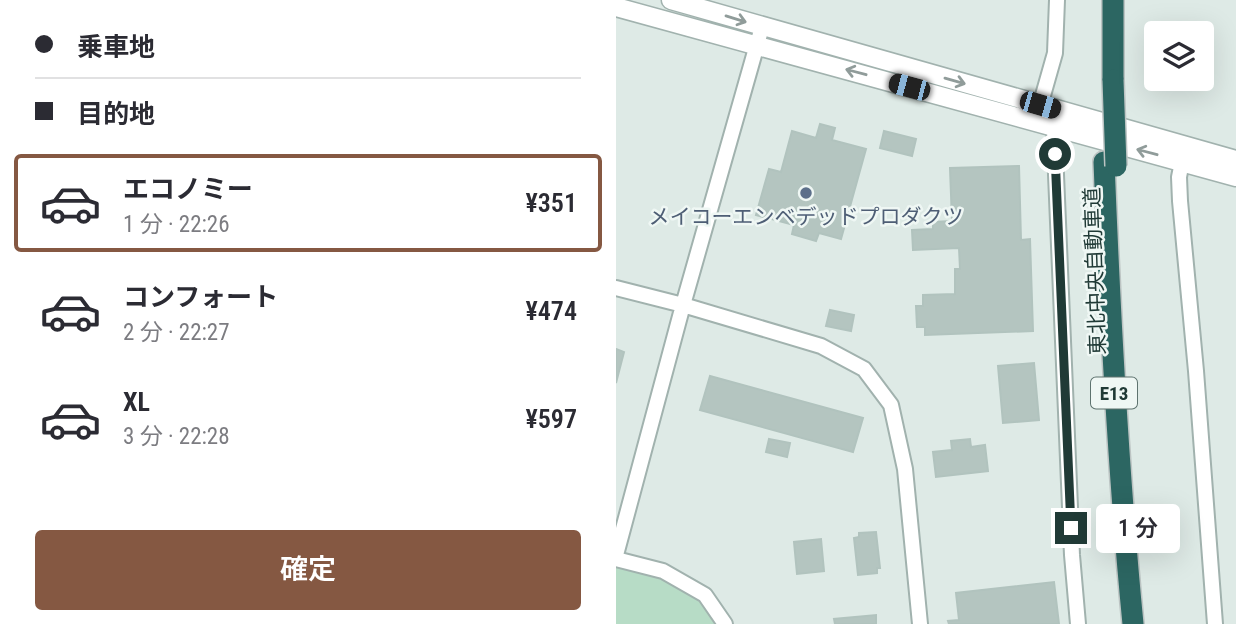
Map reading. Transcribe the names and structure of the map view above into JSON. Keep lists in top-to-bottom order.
{
  "streets": {
    "highway": ["東北中央自動車道", "E13"]
  },
  "places": ["メイコーエンベデッドプロダクツ"],
  "page": {
    "banner": ["乗車地", "目的地"],
    "list": [
      {
        "name": "エコノミー",
        "note": "1 分 · 22:26",
        "value": "¥351"
      },
      {
        "name": "コンフォート",
        "note": "2 分 · 22:27",
        "value": "¥474"
      },
      {
        "name": "XL",
        "note": "3 分 · 22:28",
        "value": "¥597"
      }
    ],
    "bubble": "1 分",
    "buttons": "確定"
  }
}
